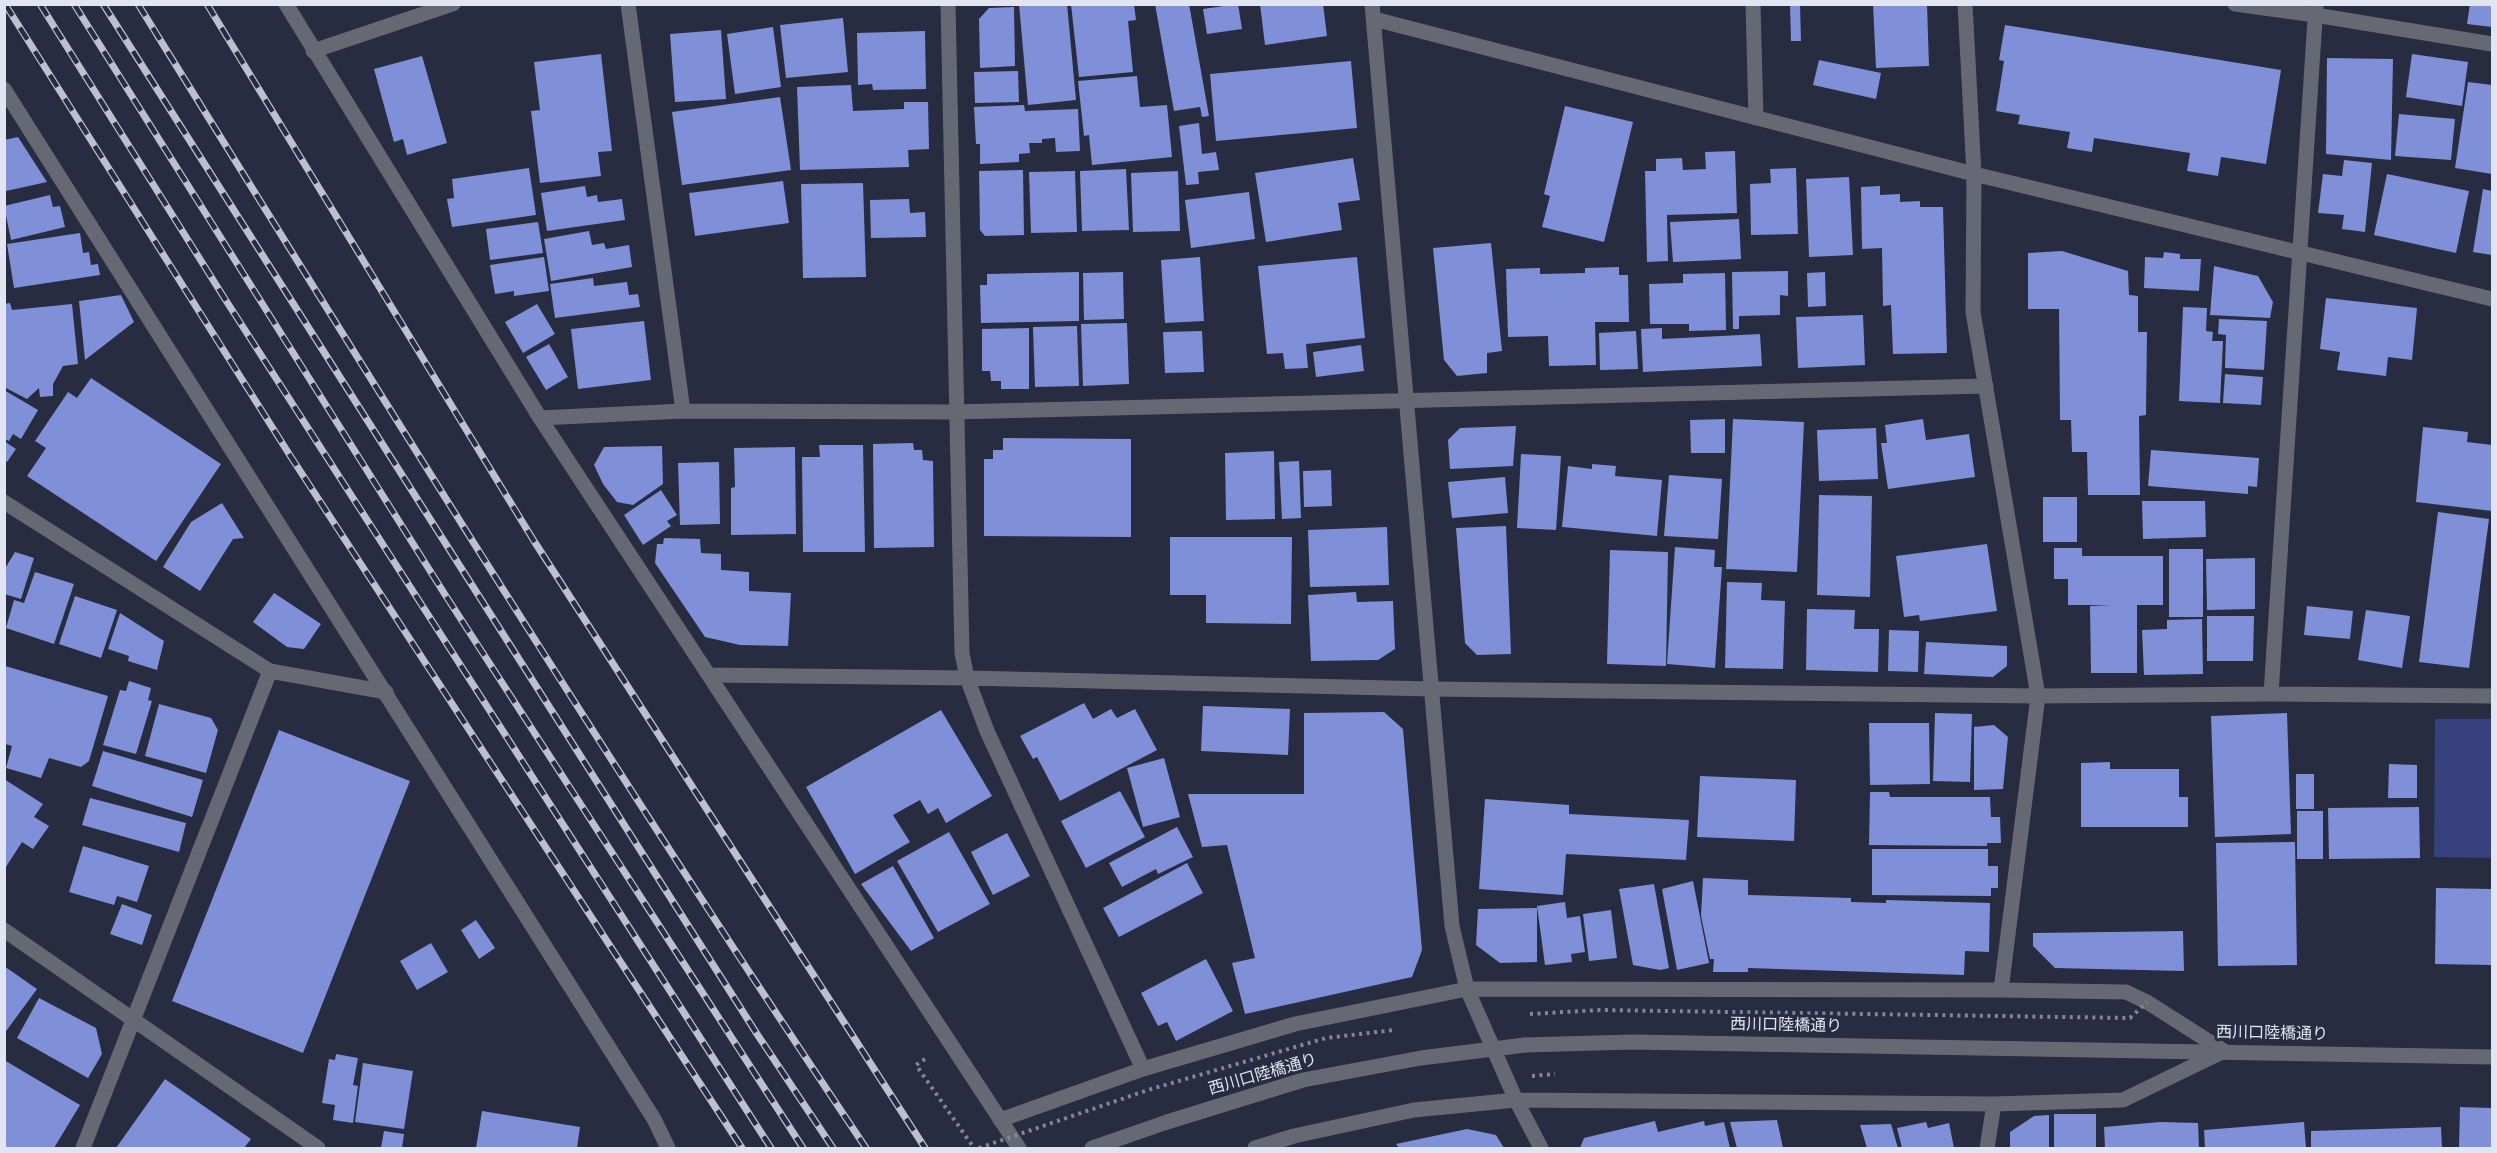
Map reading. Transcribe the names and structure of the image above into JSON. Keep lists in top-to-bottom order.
{
  "streets": {
    "street": ["西川口陸橋通り"]
  }
}
